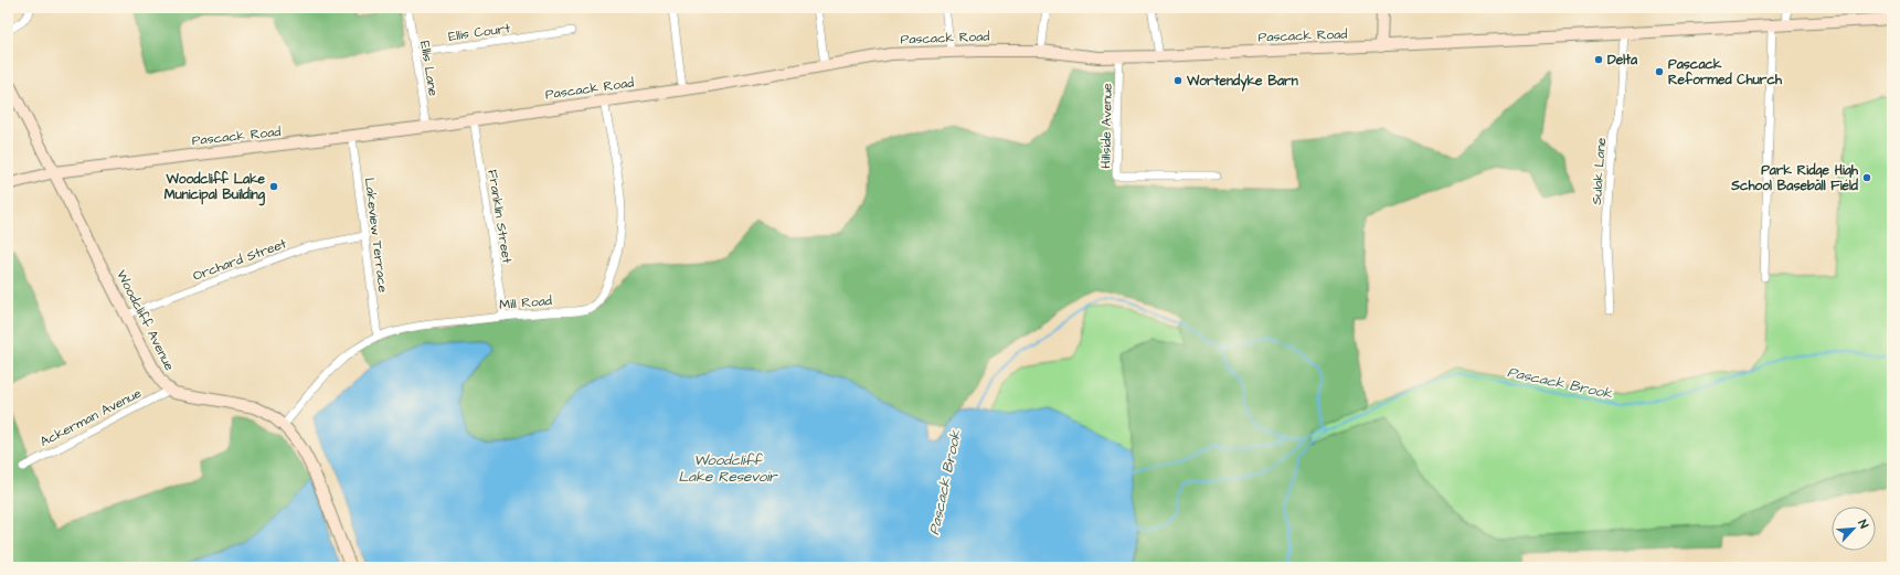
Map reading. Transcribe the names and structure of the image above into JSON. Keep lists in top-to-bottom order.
{
  "streets": {
    "street": [
      "Ellis Court",
      "Pascack Road",
      "Ellis Lane",
      "Hillside Avenue",
      "Sulak Lane",
      "Franklin Street",
      "Lakeview Terrace",
      "Orchard Street",
      "Mill Road",
      "Woodcliff Avenue",
      "Ackerman Avenue"
    ]
  },
  "crossings": [
    ["Ellis Court", "Ellis Lane"],
    ["Pascack Road", "Ellis Lane"],
    ["Pascack Road", "Hillside Avenue"],
    ["Pascack Road", "Sulak Lane"],
    ["Pascack Road", "Franklin Street"],
    ["Pascack Road", "Lakeview Terrace"],
    ["Pascack Road", "Mill Road"],
    ["Pascack Road", "Woodcliff Avenue"],
    ["Franklin Street", "Mill Road"],
    ["Lakeview Terrace", "Orchard Street"],
    ["Lakeview Terrace", "Mill Road"],
    ["Orchard Street", "Woodcliff Avenue"],
    ["Mill Road", "Woodcliff Avenue"],
    ["Woodcliff Avenue", "Ackerman Avenue"]
  ],
  "water": ["Pascack Brook", "Woodcliff Lake Resevoir"],
  "places": [
    "Delta",
    "Pascack Reformed Church",
    "Wortendyke Barn",
    "Park Ridge High School Baseball Field",
    "Woodcliff Lake Municipal Building"
  ],
  "north": "top right"
}
